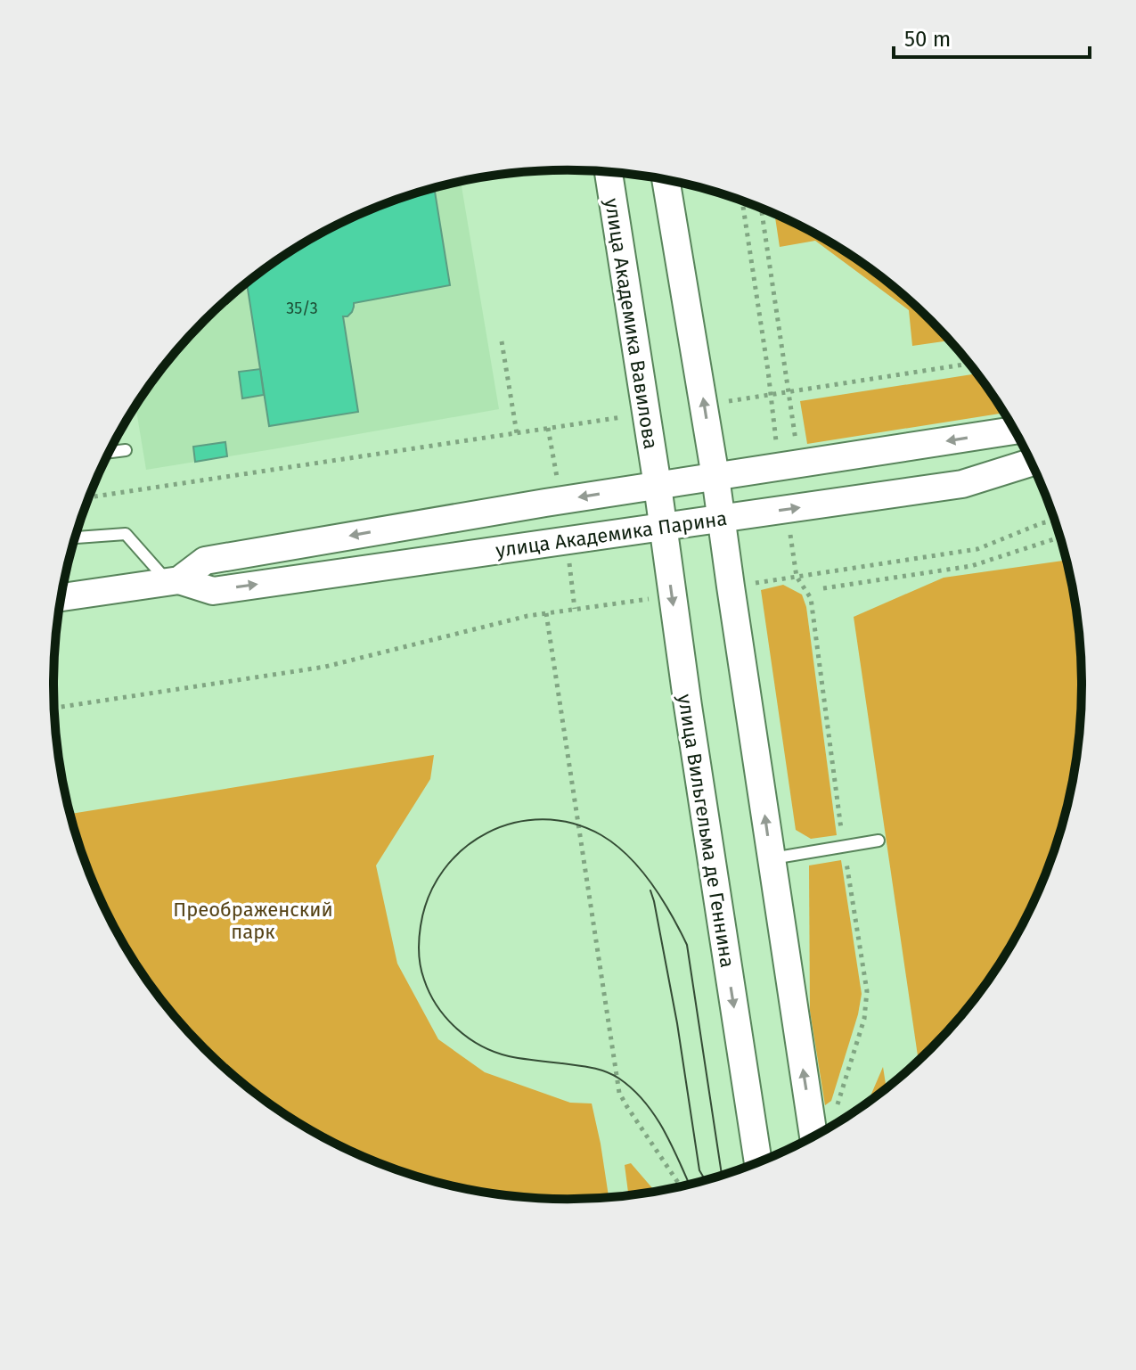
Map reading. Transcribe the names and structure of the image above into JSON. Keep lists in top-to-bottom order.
{
  "streets": {
    "street": ["улица Академика Вавилова", "улица Академика Парина", "улица Вильгельма де Геннина"]
  },
  "crossings": [
    ["улица Академика Вавилова", "улица Академика Парина"],
    ["улица Академика Вавилова", "улица Вильгельма де Геннина"],
    ["улица Академика Парина", "улица Вильгельма де Геннина"]
  ],
  "parks": ["Преображенский парк"],
  "house_numbers": ["35/3"],
  "scale_bar": "50 m"
}
